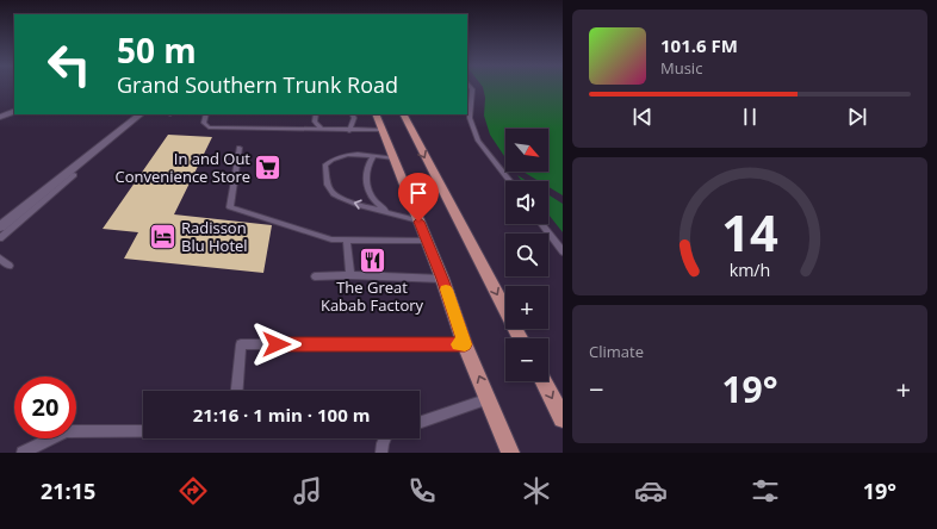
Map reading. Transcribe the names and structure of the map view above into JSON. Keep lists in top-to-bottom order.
{
  "places": {
    "supermarket": ["In and Out Convenience Store"],
    "hotel": ["Radisson Blu Hotel"],
    "restaurant": ["The Great Kabab Factory"]
  },
  "north": "bottom right",
  "page": {
    "turn": ["50 m", "Grand Southern Trunk Road"],
    "song": ["101.6 FM", "Music"],
    "map_buttons": ["+", "−"],
    "tile": "Climate",
    "heat": ["−", "19°", "+"],
    "limit": "20",
    "trip": "21:16 · 1 min · 100 m",
    "tabs": ["21:15", "19°"],
    "gauge": ["14", "km/h"]
  }
}
